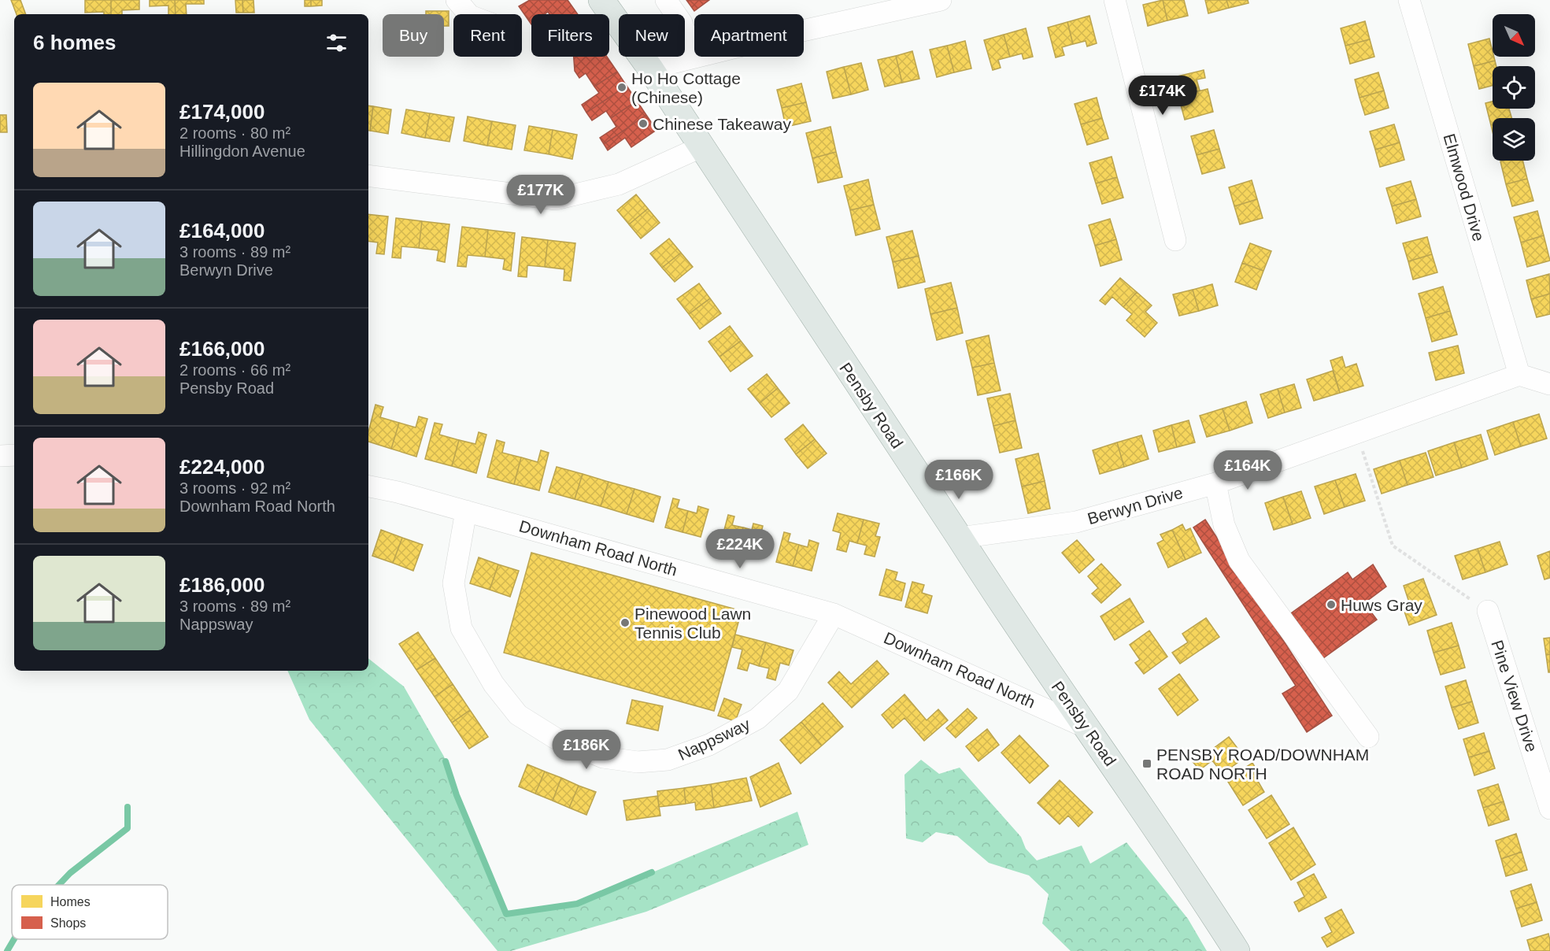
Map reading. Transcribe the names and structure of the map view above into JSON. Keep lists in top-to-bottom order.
{
  "streets": {
    "main road": ["Pensby Road"],
    "street": [
      "Elmwood Drive",
      "Berwyn Drive",
      "Downham Road North",
      "Pine View Drive",
      "Nappsway"
    ]
  },
  "crossings": [
    ["Elmwood Drive", "Berwyn Drive"],
    ["Pensby Road", "Berwyn Drive"],
    ["Pensby Road", "Downham Road North"],
    ["Downham Road North", "Nappsway"]
  ],
  "places": {
    "other": [
      "Ho Ho Cottage (Chinese)",
      "Chinese Takeaway",
      "Huws Gray",
      "Pinewood Lawn Tennis Club"
    ],
    "transit": ["PENSBY ROAD/DOWNHAM ROAD NORTH"]
  },
  "legend": ["Homes", "Shops"],
  "north": "bottom right",
  "page": {
    "chip": [
      "Buy",
      "Rent",
      "Filters",
      "New",
      "Apartment"
    ],
    "heading": "6 homes",
    "list": [
      {
        "name": "£174,000",
        "note": "2 rooms · 80 m² · Hillingdon Avenue"
      },
      {
        "name": "£164,000",
        "note": "3 rooms · 89 m² · Berwyn Drive"
      },
      {
        "name": "£166,000",
        "note": "2 rooms · 66 m² · Pensby Road"
      },
      {
        "name": "£224,000",
        "note": "3 rooms · 92 m² · Downham Road North"
      },
      {
        "name": "£186,000",
        "note": "3 rooms · 89 m² · Nappsway"
      }
    ],
    "price": [
      "£174K",
      "£177K",
      "£164K",
      "£166K",
      "£224K",
      "£186K"
    ]
  }
}
